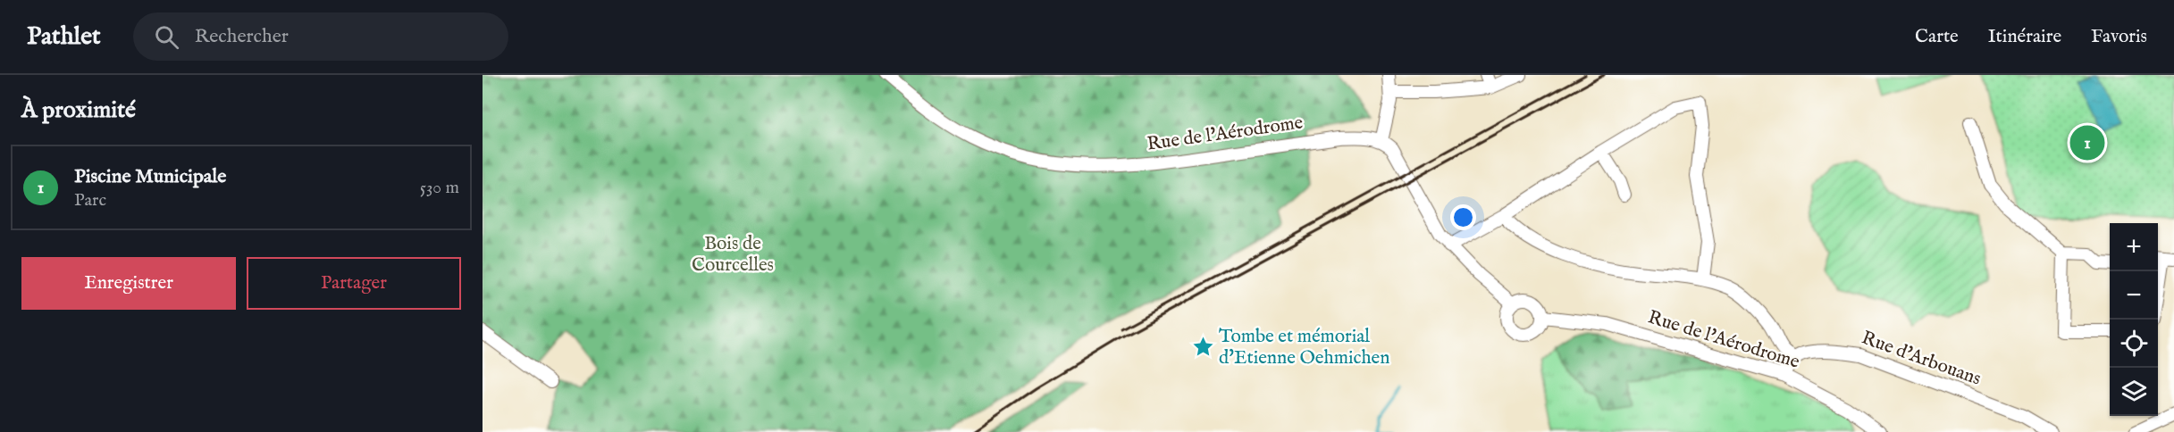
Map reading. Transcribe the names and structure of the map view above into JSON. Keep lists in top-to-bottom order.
{
  "streets": {
    "street": ["Rue de l'Aérodrome", "Rue d'Arbouans"]
  },
  "parks": ["Bois de Courcelles"],
  "places": {
    "place": ["Tombe et mémorial d'Etienne Oehmichen"]
  },
  "page": {
    "header": "Pathlet",
    "search": "Rechercher",
    "nav": ["Carte", "Itinéraire", "Favoris"],
    "heading": "À proximité",
    "pins": "1",
    "list": [
      {
        "mark": "1",
        "name": "Piscine Municipale",
        "note": "Parc",
        "value": "530 m"
      }
    ],
    "map_buttons": ["+", "−"],
    "buttons": ["Enregistrer", "Partager"]
  }
}
